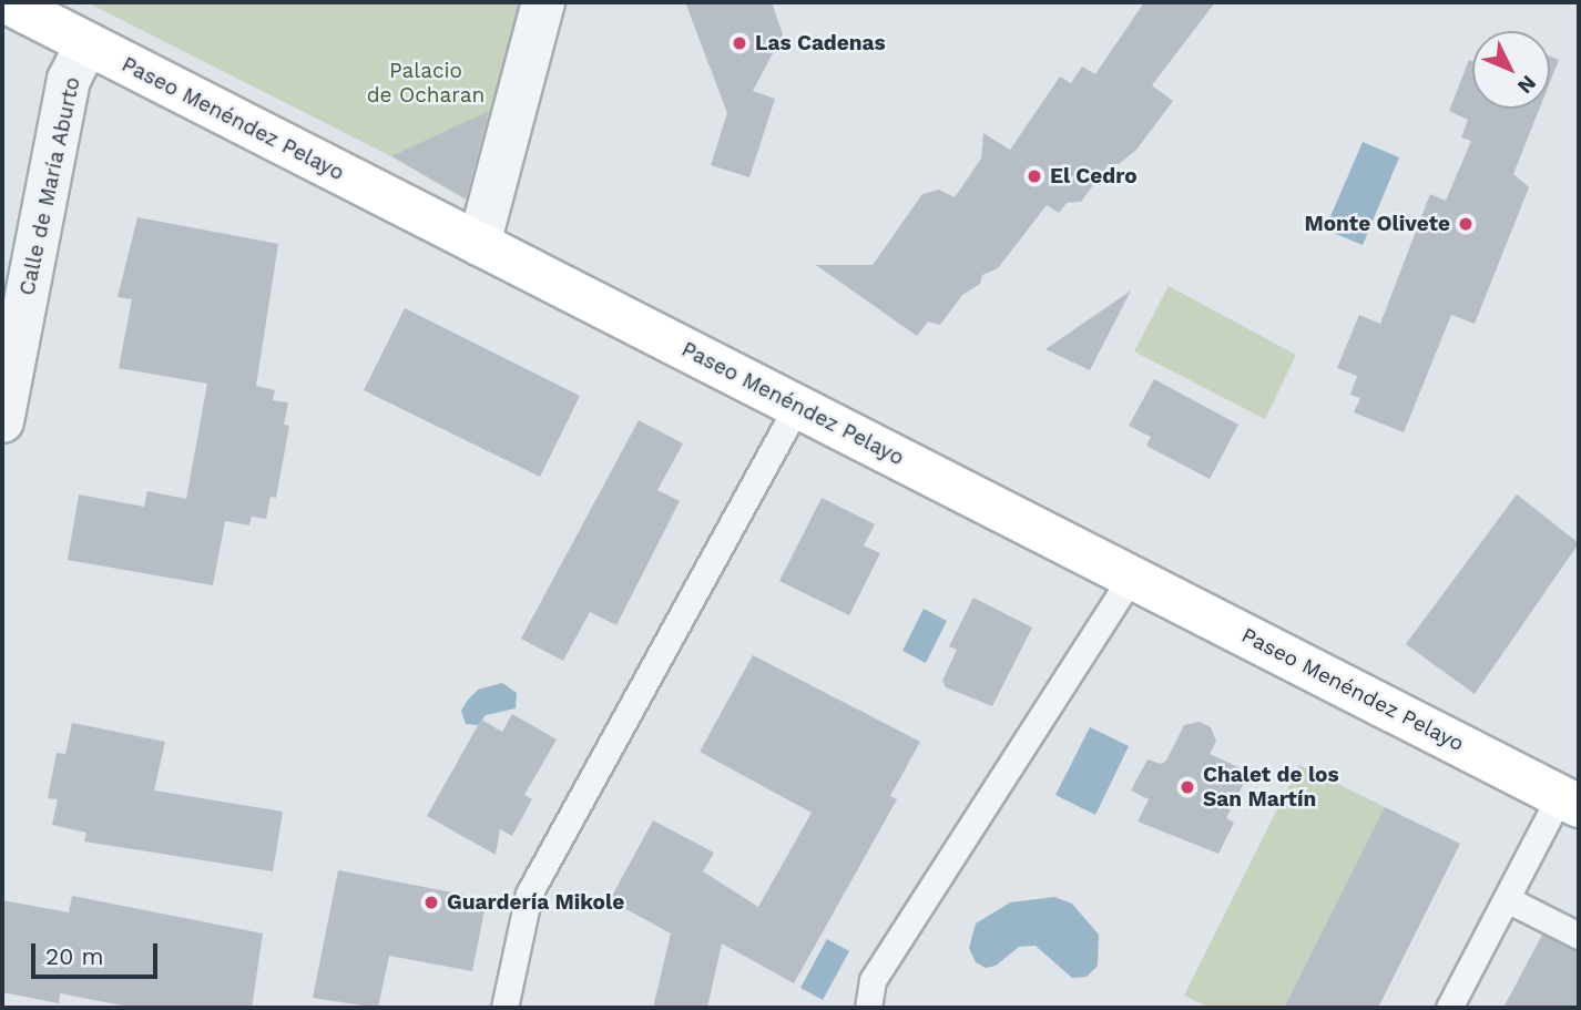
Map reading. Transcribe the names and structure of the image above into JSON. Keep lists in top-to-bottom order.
{
  "streets": {
    "highway": ["Paseo Menéndez Pelayo"],
    "street": ["Calle de María Aburto"]
  },
  "crossings": [
    ["Paseo Menéndez Pelayo", "Calle de María Aburto"]
  ],
  "parks": ["Palacio de Ocharan"],
  "places": [
    "Las Cadenas",
    "El Cedro",
    "Monte Olivete",
    "Chalet de los San Martín",
    "Guardería Mikole"
  ],
  "scale_bar": "20 m",
  "north": "bottom right"
}
